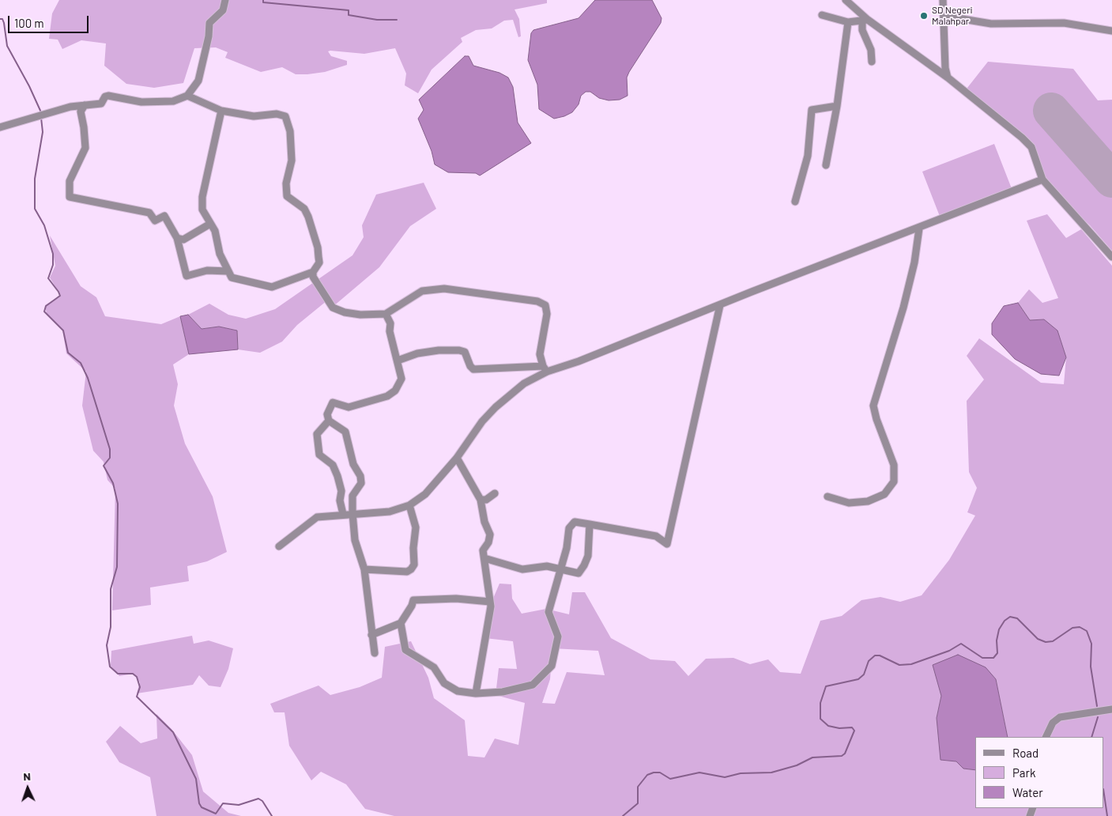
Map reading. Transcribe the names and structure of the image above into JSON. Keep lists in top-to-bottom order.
{
  "places": ["SD Negeri Malahpar"],
  "legend": ["Road", "Park", "Water"],
  "scale_bar": "100 m",
  "north": "top"
}
